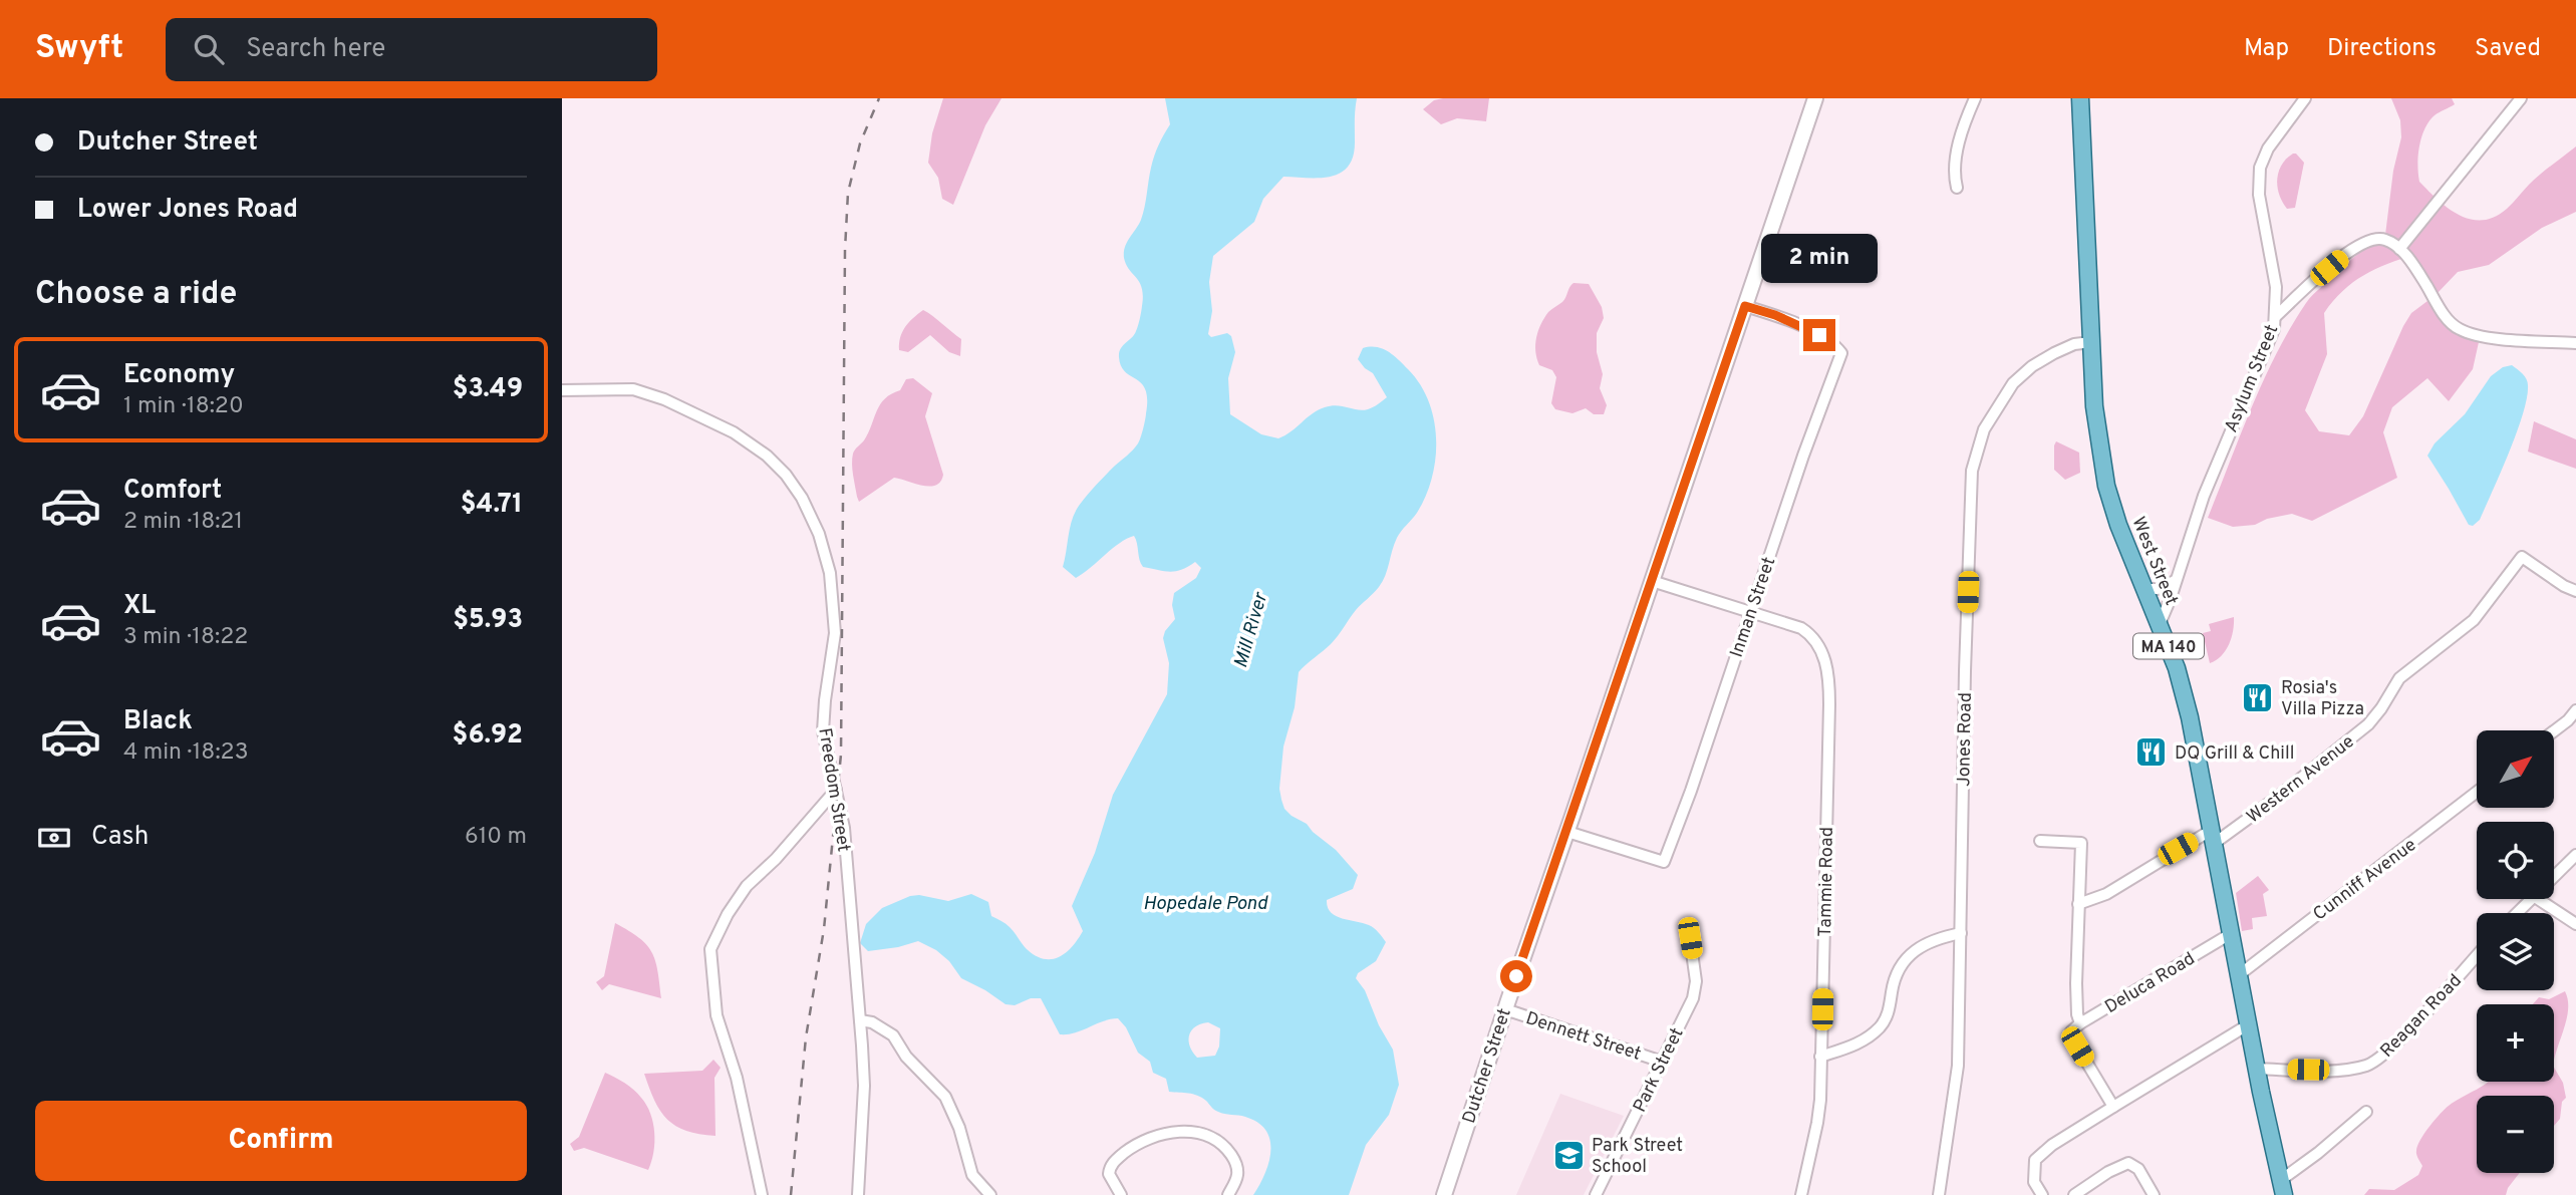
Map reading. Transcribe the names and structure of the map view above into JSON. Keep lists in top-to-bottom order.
{
  "streets": {
    "main road": ["West Street", "MA 140"],
    "street": [
      "Asylum Street",
      "Inman Street",
      "Jones Road",
      "Western Avenue",
      "Freedom Street",
      "Cunniff Avenue",
      "Tammie Road",
      "Deluca Road",
      "Reagan Road",
      "Dennett Street",
      "Dutcher Street",
      "Park Street"
    ]
  },
  "crossings": [
    ["Asylum Street", "West Street"],
    ["West Street", "Jones Road"],
    ["West Street", "Western Avenue"],
    ["West Street", "Cunniff Avenue"],
    ["West Street", "Deluca Road"],
    ["West Street", "Reagan Road"],
    ["Inman Street", "Tammie Road"],
    ["Inman Street", "Dutcher Street"],
    ["Tammie Road", "Dutcher Street"],
    ["Dennett Street", "Dutcher Street"],
    ["Dennett Street", "Park Street"]
  ],
  "water": ["Mill River", "Hopedale Pond"],
  "places": {
    "restaurant": ["Rosia's Villa Pizza", "DQ Grill & Chill"],
    "school or university": ["Park Street School"]
  },
  "north": "top right",
  "page": {
    "header": "Swyft",
    "search": "Search here",
    "nav": ["Map", "Directions", "Saved"],
    "banner": ["Dutcher Street", "Lower Jones Road"],
    "bubble": "2 min",
    "heading": "Choose a ride",
    "list": [
      {
        "name": "Economy",
        "note": "1 min · 18:20",
        "value": "$3.49"
      },
      {
        "name": "Comfort",
        "note": "2 min · 18:21",
        "value": "$4.71"
      },
      {
        "name": "XL",
        "note": "3 min · 18:22",
        "value": "$5.93"
      },
      {
        "name": "Black",
        "note": "4 min · 18:23",
        "value": "$6.92"
      }
    ],
    "map_buttons": ["+", "−"],
    "pay": ["Cash", "610 m"],
    "buttons": "Confirm"
  }
}
